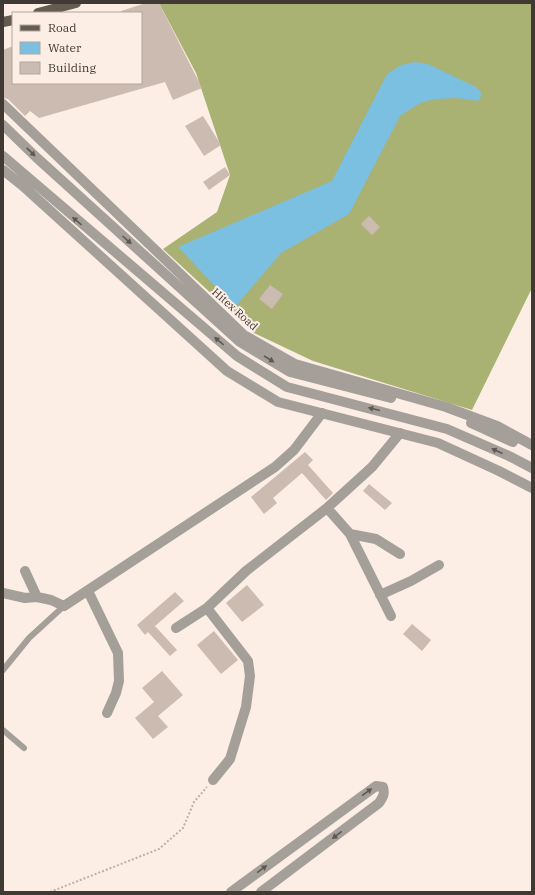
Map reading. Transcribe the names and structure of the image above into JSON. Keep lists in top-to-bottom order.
{
  "streets": {
    "street": ["Hitex Road"]
  },
  "legend": ["Road", "Water", "Building"]
}
